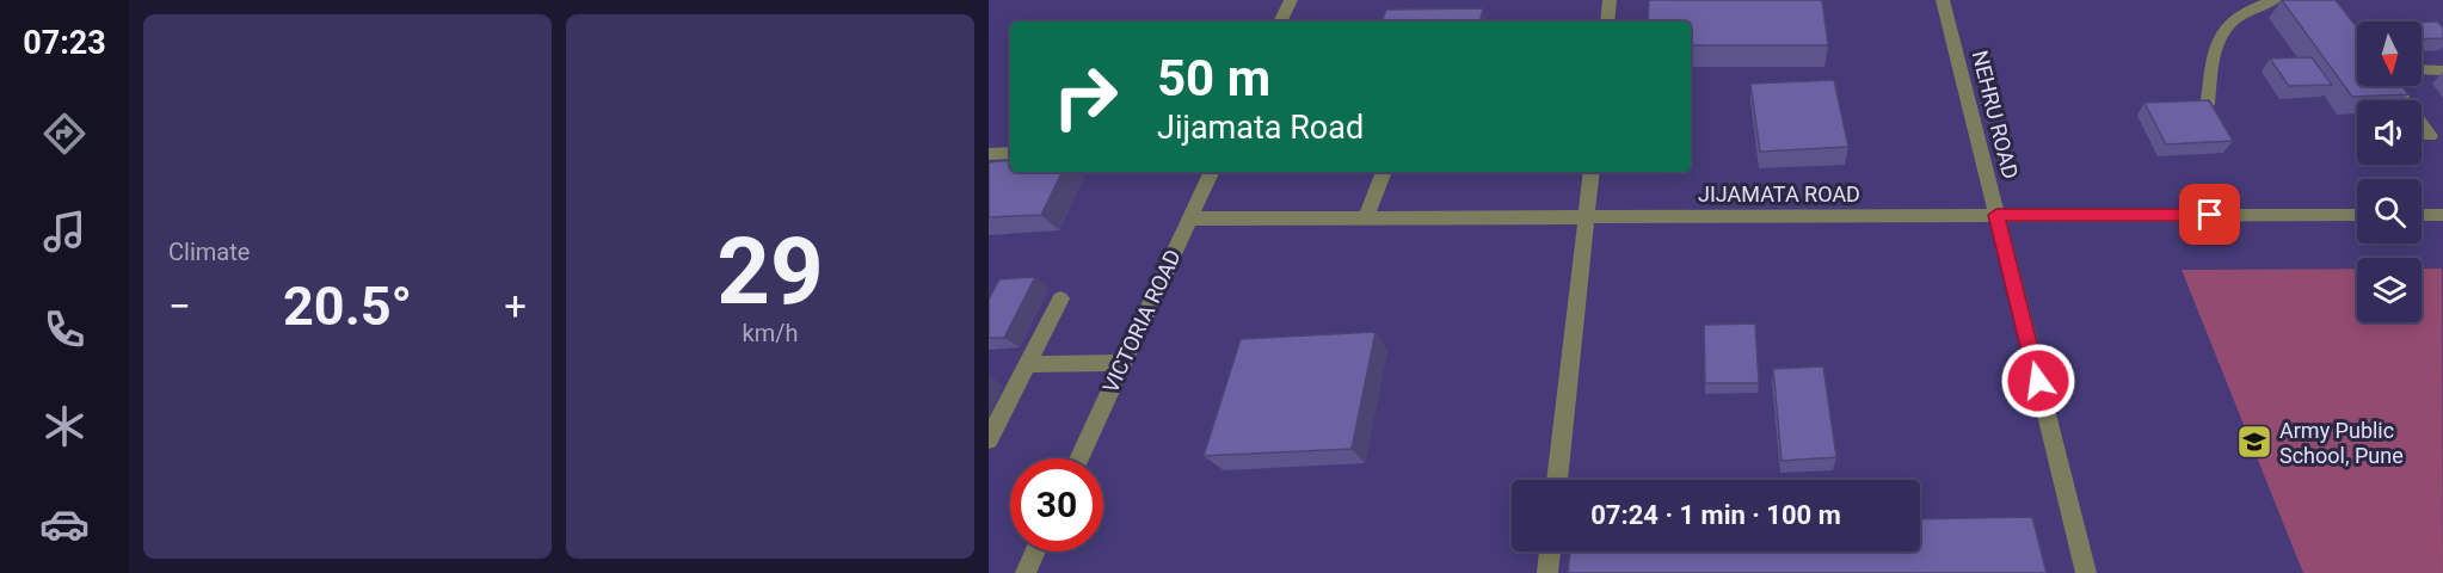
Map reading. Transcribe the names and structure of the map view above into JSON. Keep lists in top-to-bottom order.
{
  "streets": {
    "street": ["NEHRU ROAD", "JIJAMATA ROAD", "VICTORIA ROAD"]
  },
  "crossings": [
    ["NEHRU ROAD", "JIJAMATA ROAD"],
    ["JIJAMATA ROAD", "VICTORIA ROAD"]
  ],
  "places": {
    "school or university": ["Army Public School, Pune"]
  },
  "north": "bottom",
  "page": {
    "tabs": "07:23",
    "tile": [
      "Climate",
      ["29", "km/h"]
    ],
    "turn": ["50 m", "Jijamata Road"],
    "heat": ["−", "20.5°", "+"],
    "limit": "30",
    "trip": "07:24 · 1 min · 100 m"
  }
}
